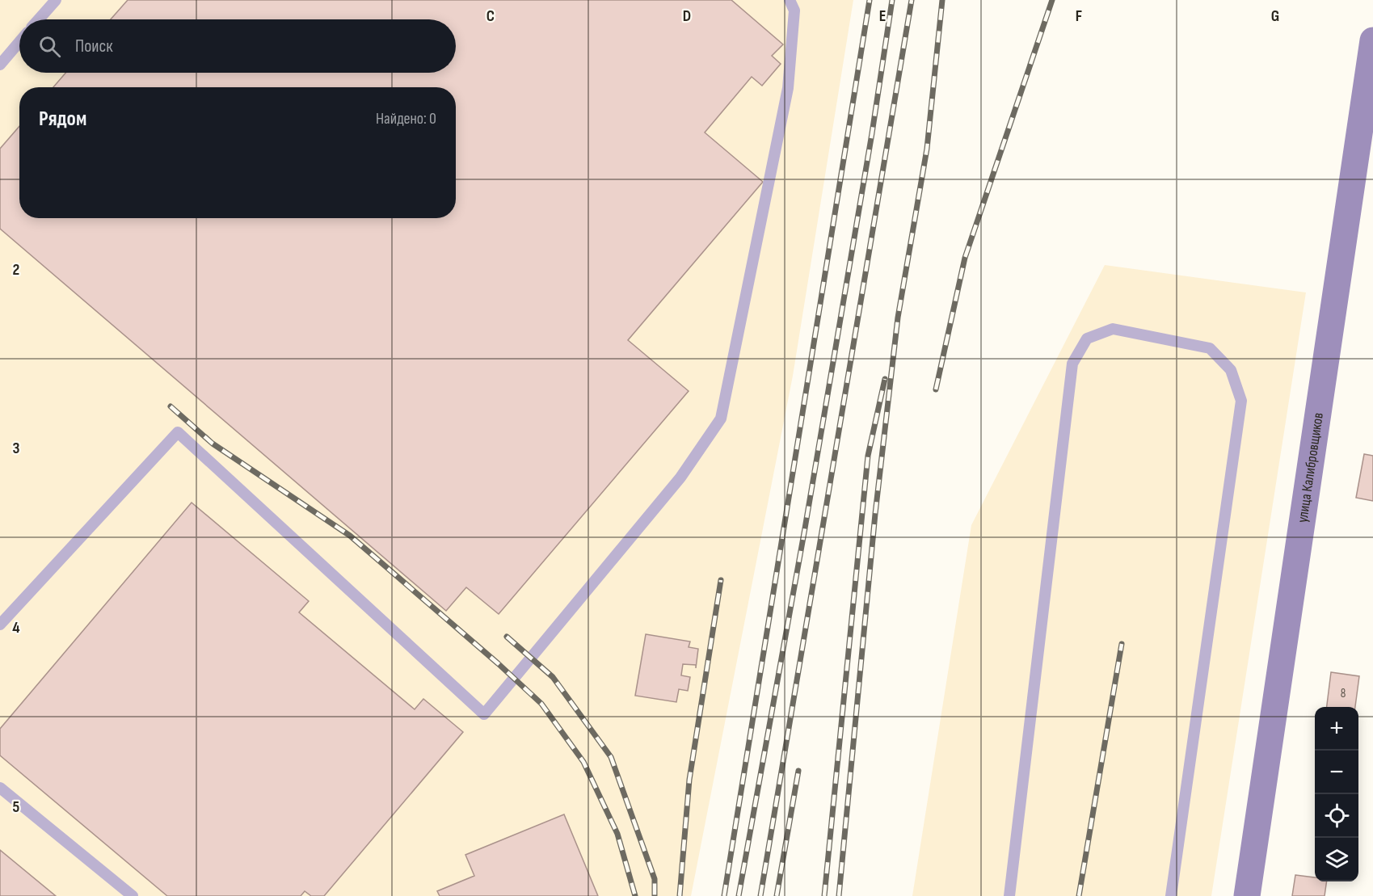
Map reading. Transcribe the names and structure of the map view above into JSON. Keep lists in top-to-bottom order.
{
  "streets": {
    "street": ["улица Калибровщиков"]
  },
  "house_numbers": ["8"],
  "page": {
    "search": "Поиск",
    "heading": ["Рядом", "Найдено: 0"],
    "map_buttons": ["+", "−"]
  },
  "grid": {
    "columns": [
      "C",
      "D",
      "E",
      "F",
      "G"
    ],
    "rows": [
      "2",
      "3",
      "4",
      "5"
    ]
  }
}
